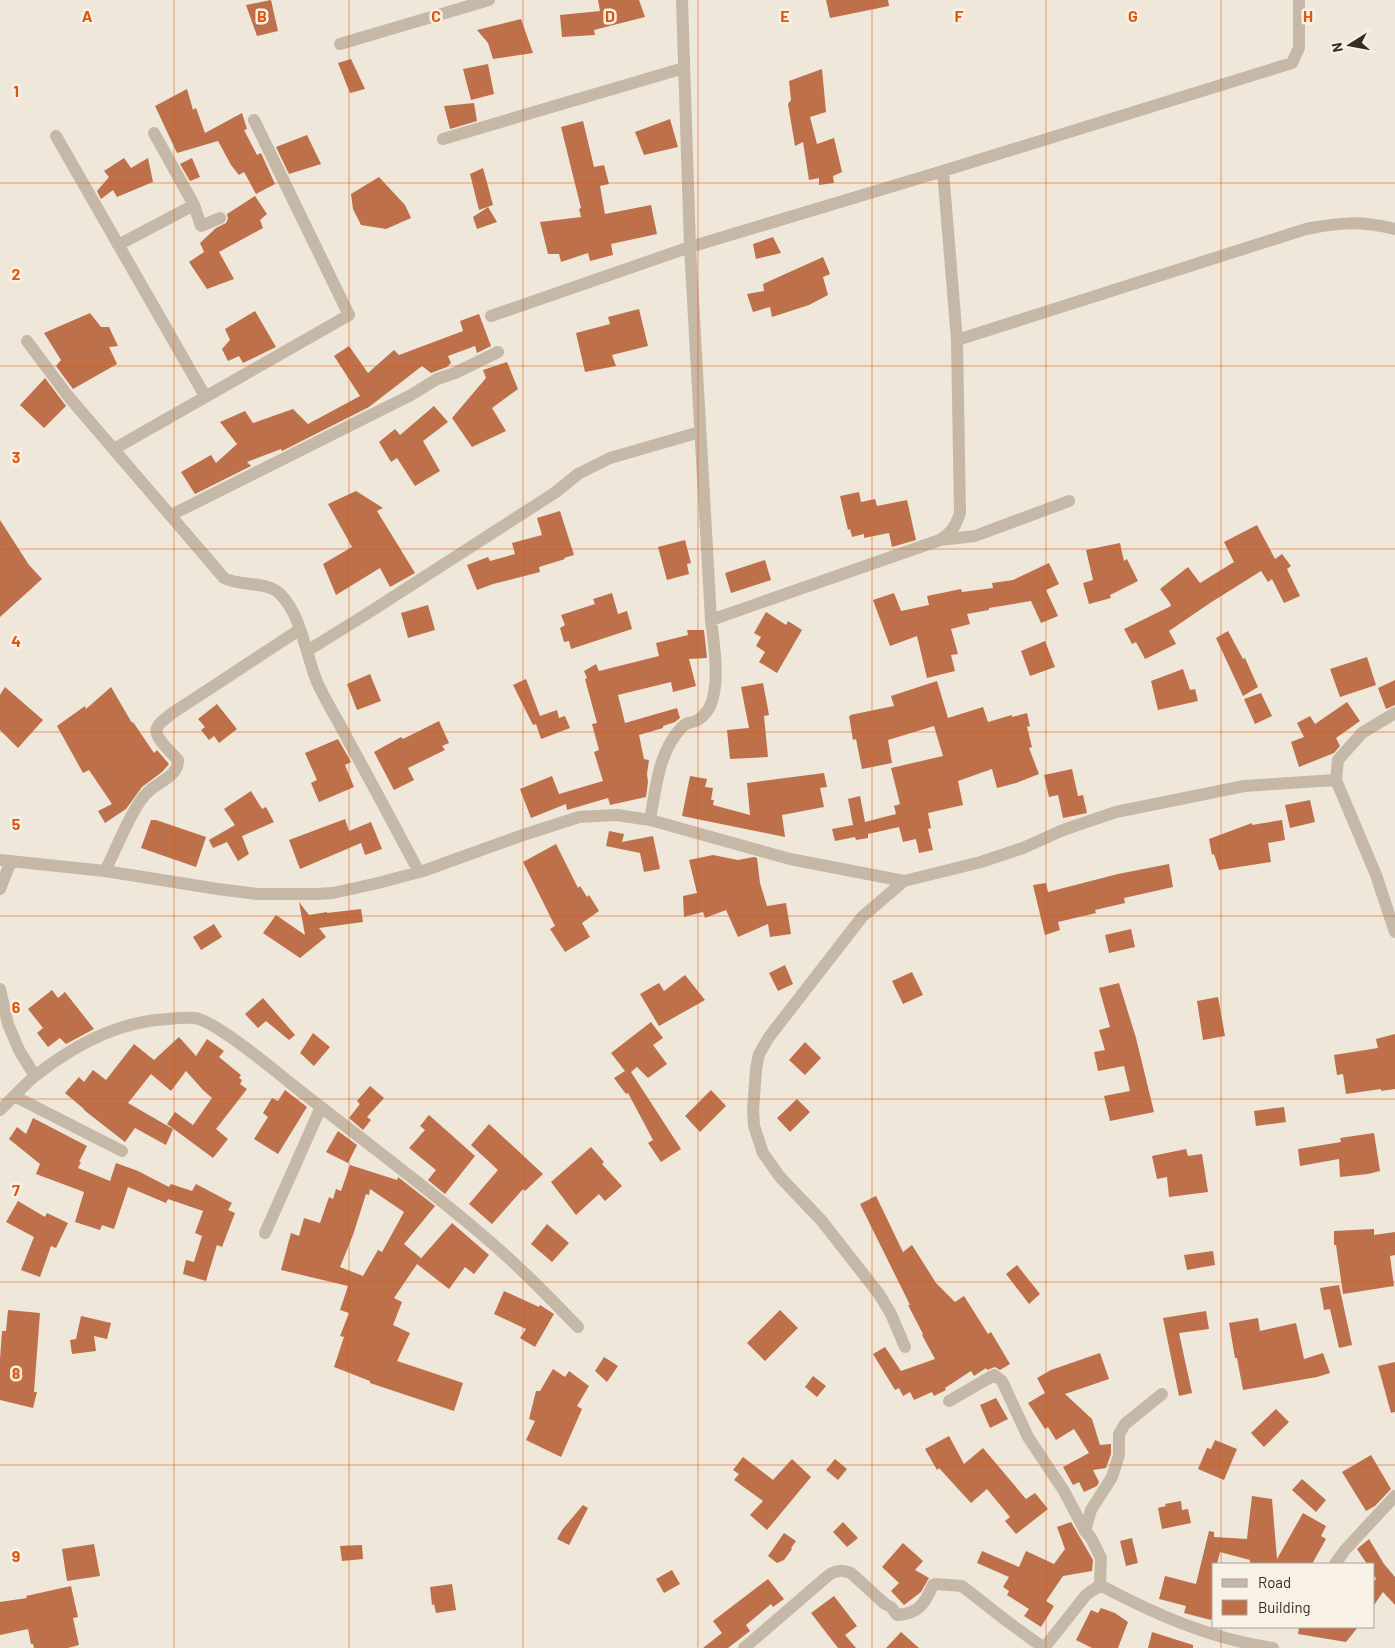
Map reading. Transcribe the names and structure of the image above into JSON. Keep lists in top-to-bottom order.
{
  "legend": ["Road", "Building"],
  "north": "left",
  "grid": {
    "columns": [
      "A",
      "B",
      "C",
      "D",
      "E",
      "F",
      "G",
      "H"
    ],
    "rows": [
      "1",
      "2",
      "3",
      "4",
      "5",
      "6",
      "7",
      "8",
      "9"
    ]
  }
}
